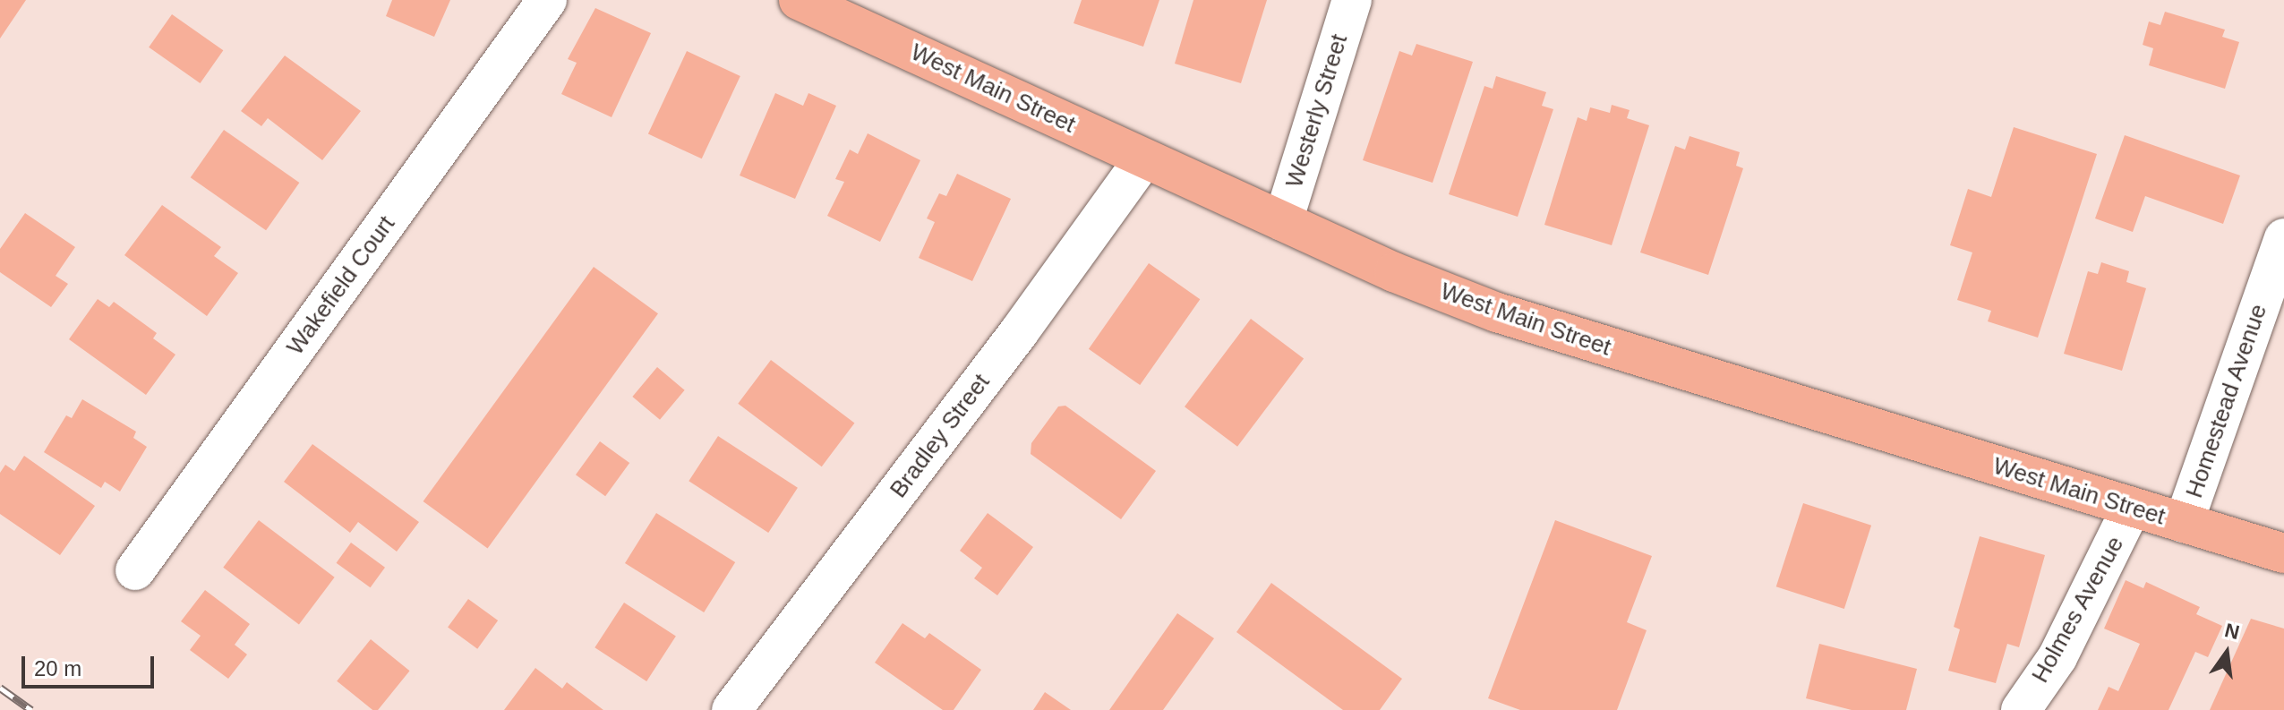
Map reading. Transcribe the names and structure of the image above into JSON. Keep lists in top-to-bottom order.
{
  "streets": {
    "main road": ["West Main Street"],
    "street": [
      "Westerly Street",
      "Wakefield Court",
      "Homestead Avenue",
      "Bradley Street",
      "Holmes Avenue"
    ]
  },
  "crossings": [
    ["West Main Street", "Westerly Street"],
    ["West Main Street", "Homestead Avenue"],
    ["West Main Street", "Bradley Street"],
    ["West Main Street", "Holmes Avenue"]
  ],
  "scale_bar": "20 m",
  "north": "top"
}
